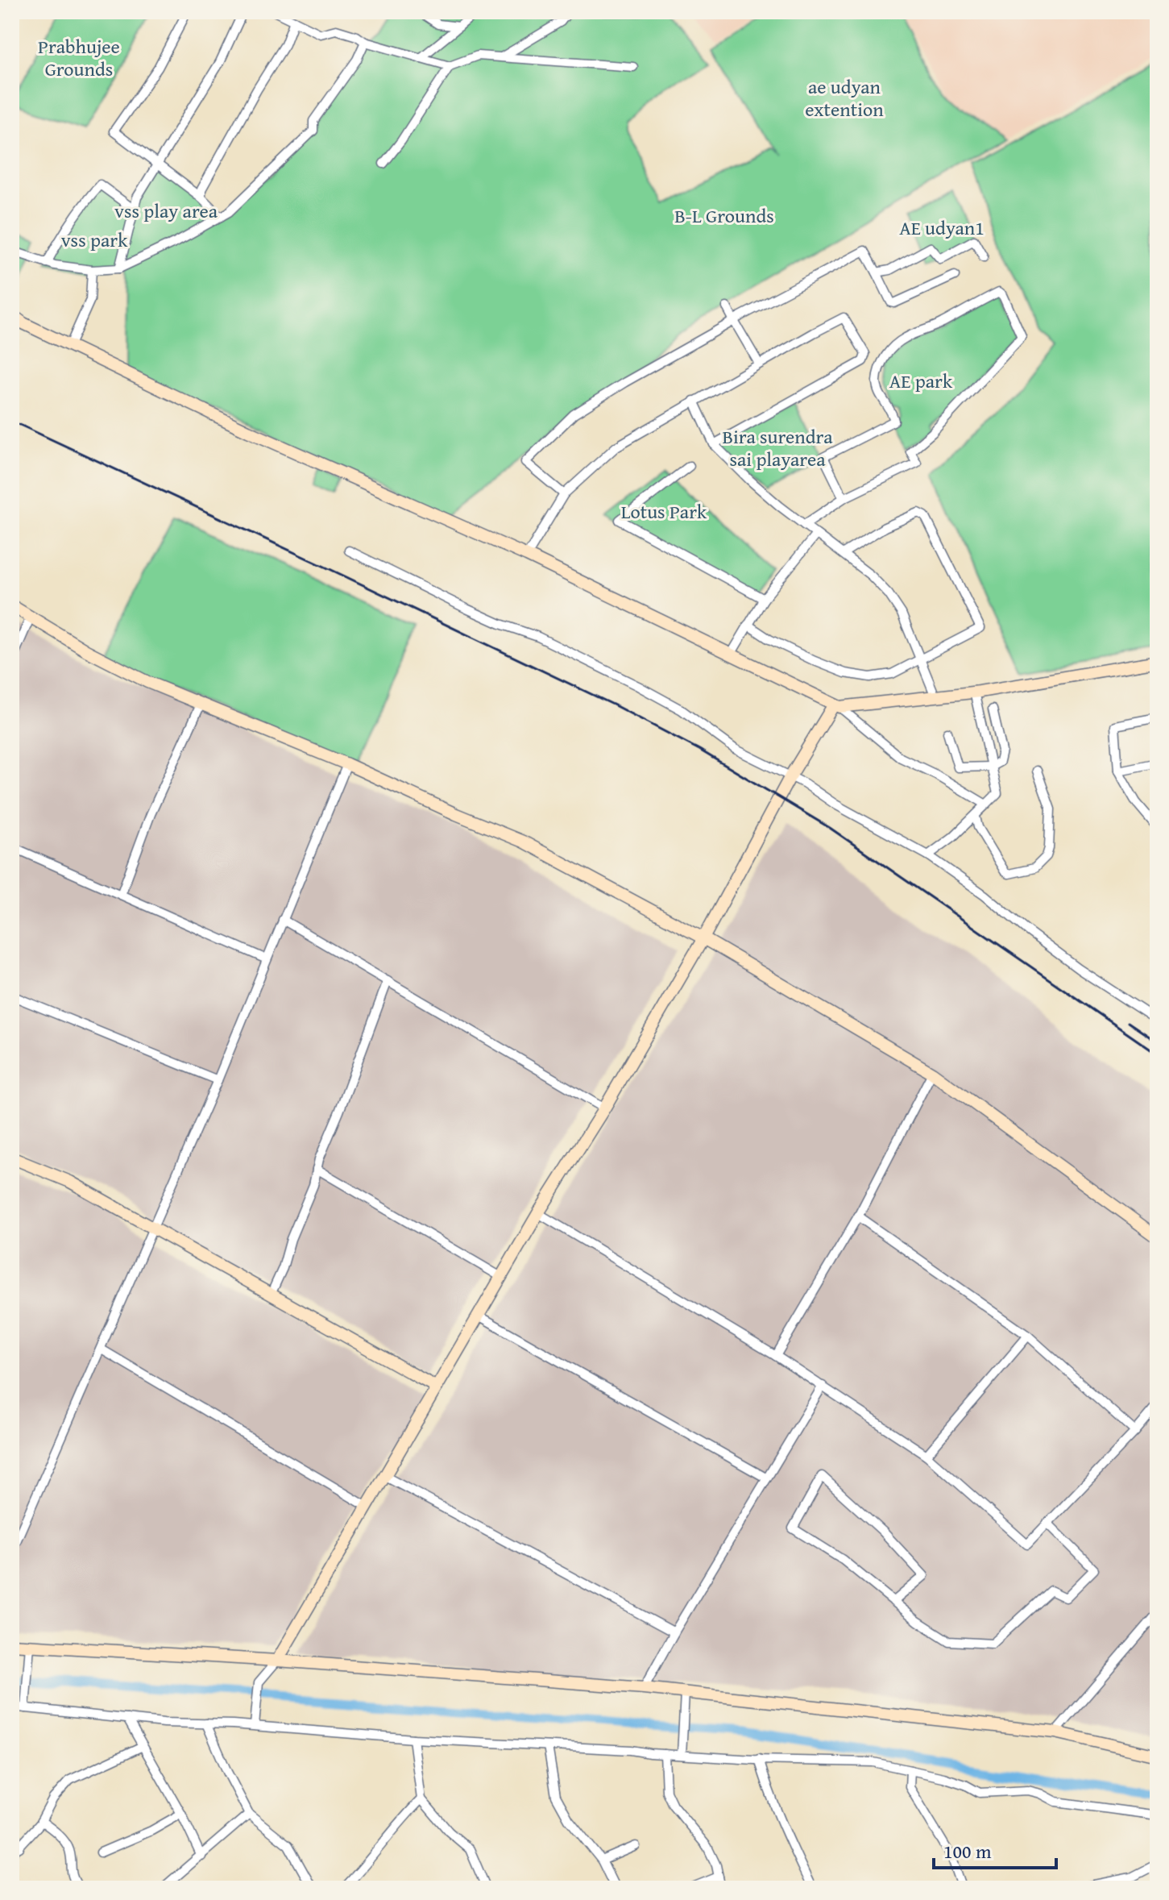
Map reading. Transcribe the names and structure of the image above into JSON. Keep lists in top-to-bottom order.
{
  "parks": [
    "Prabhujee Grounds",
    "ae udyan extention",
    "vss play area",
    "B-L Grounds",
    "AE udyan1",
    "vss park",
    "AE park",
    "Bira surendra sai playarea",
    "Lotus Park"
  ],
  "scale_bar": "100 m"
}
